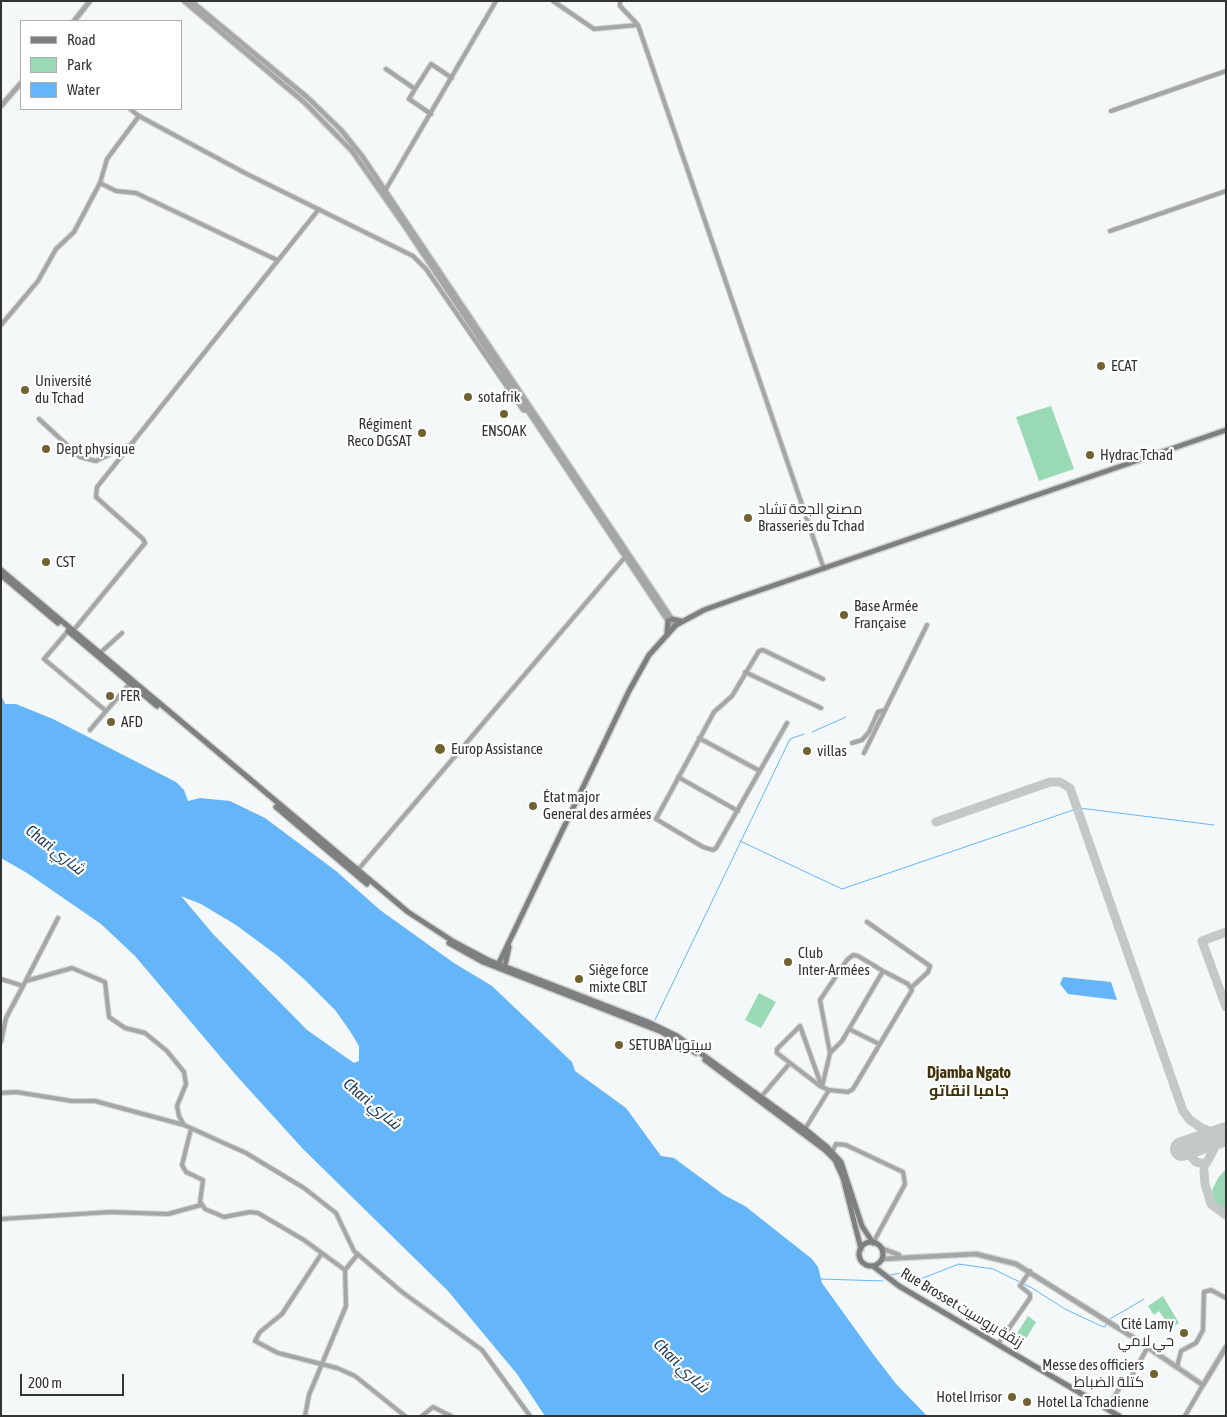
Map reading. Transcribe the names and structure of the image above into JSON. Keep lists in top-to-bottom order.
{
  "streets": {
    "main road": ["Rue Brosset زنقة بروسيت"]
  },
  "districts": ["Djamba Ngato جامبا انقاتو"],
  "water": ["Chari شاري"],
  "places": [
    "ECAT",
    "Université du Tchad",
    "sotafrik",
    "ENSOAK",
    "Régiment Reco DGSAT",
    "Dept physique",
    "Hydrac Tchad",
    "مصنع الجعة تشاد Brasseries du Tchad",
    "CST",
    "Base Armée Française",
    "FER",
    "AFD",
    "Europ Assistance",
    "villas",
    "État major General des armées",
    "Club Inter-Armées",
    "Siège force mixte CBLT",
    "SETUBA سيتوبا",
    "Cité Lamy حي لامي",
    "Messe des officiers كتلة الضباط",
    "Hotel Irrisor",
    "Hotel La Tchadienne"
  ],
  "legend": ["Road", "Park", "Water"],
  "scale_bar": "200 m"
}
